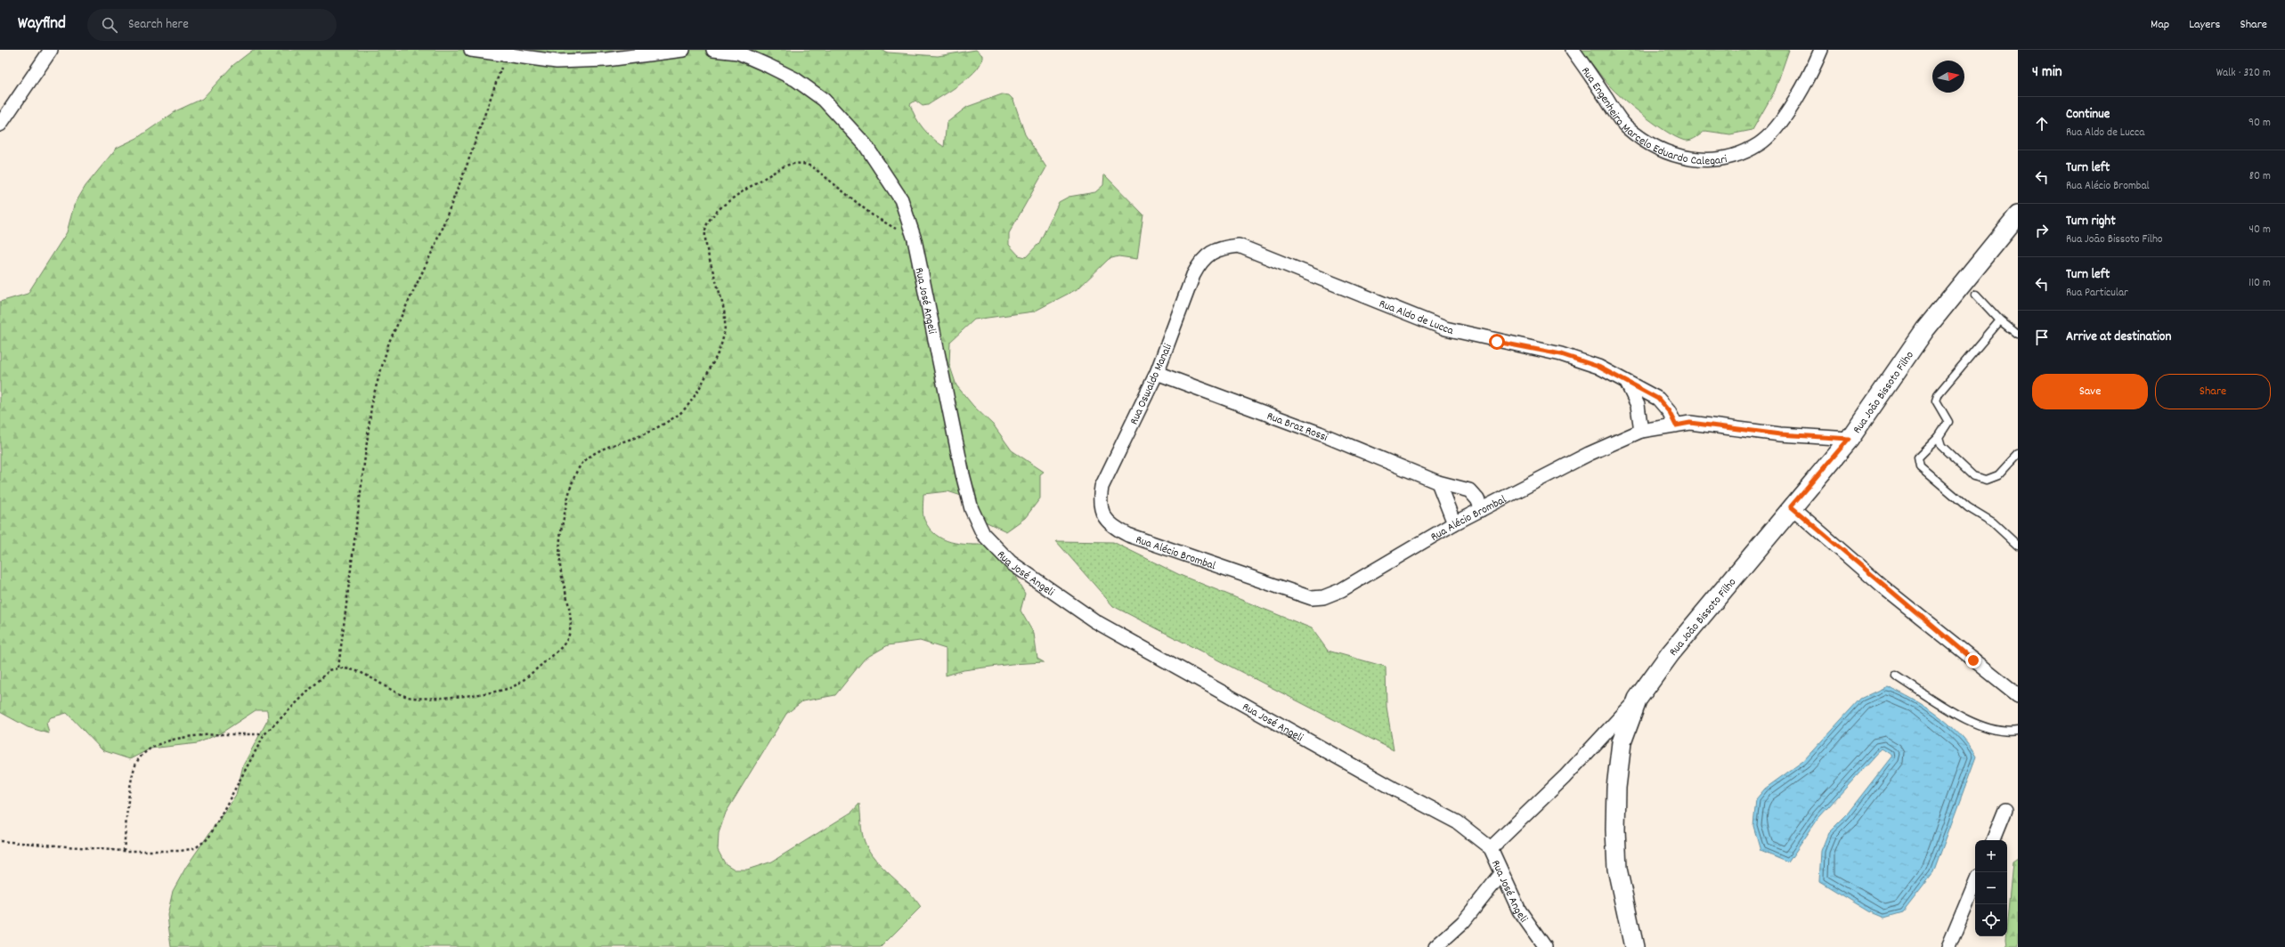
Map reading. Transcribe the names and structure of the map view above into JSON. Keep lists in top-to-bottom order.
{
  "streets": {
    "main road": ["Rua João Bissoto Filho"],
    "street": [
      "Rua Engenheiro Marcelo Eduardo Calegari",
      "Rua José Angeli",
      "Rua Aldo de Lucca",
      "Rua Oswaldo Manali",
      "Rua Braz Rossi",
      "Rua Alécio Brombal"
    ]
  },
  "crossings": [
    ["Rua José Angeli", "Rua João Bissoto Filho"],
    ["Rua Aldo de Lucca", "Rua Oswaldo Manali"],
    ["Rua Aldo de Lucca", "Rua Alécio Brombal"],
    ["Rua Oswaldo Manali", "Rua Braz Rossi"],
    ["Rua Oswaldo Manali", "Rua Alécio Brombal"],
    ["Rua João Bissoto Filho", "Rua Alécio Brombal"],
    ["Rua Braz Rossi", "Rua Alécio Brombal"]
  ],
  "north": "right",
  "page": {
    "header": "Wayfind",
    "search": "Search here",
    "nav": ["Map", "Layers", "Share"],
    "heading": ["4 min", "Walk · 320 m"],
    "list": [
      ["Continue", "Rua Aldo de Lucca", "90 m"],
      ["Turn left", "Rua Alécio Brombal", "80 m"],
      ["Turn right", "Rua João Bissoto Filho", "40 m"],
      ["Turn left", "Rua Particular", "110 m"],
      "Arrive at destination"
    ],
    "buttons": ["Save", "Share"],
    "map_buttons": ["+", "−"]
  }
}
